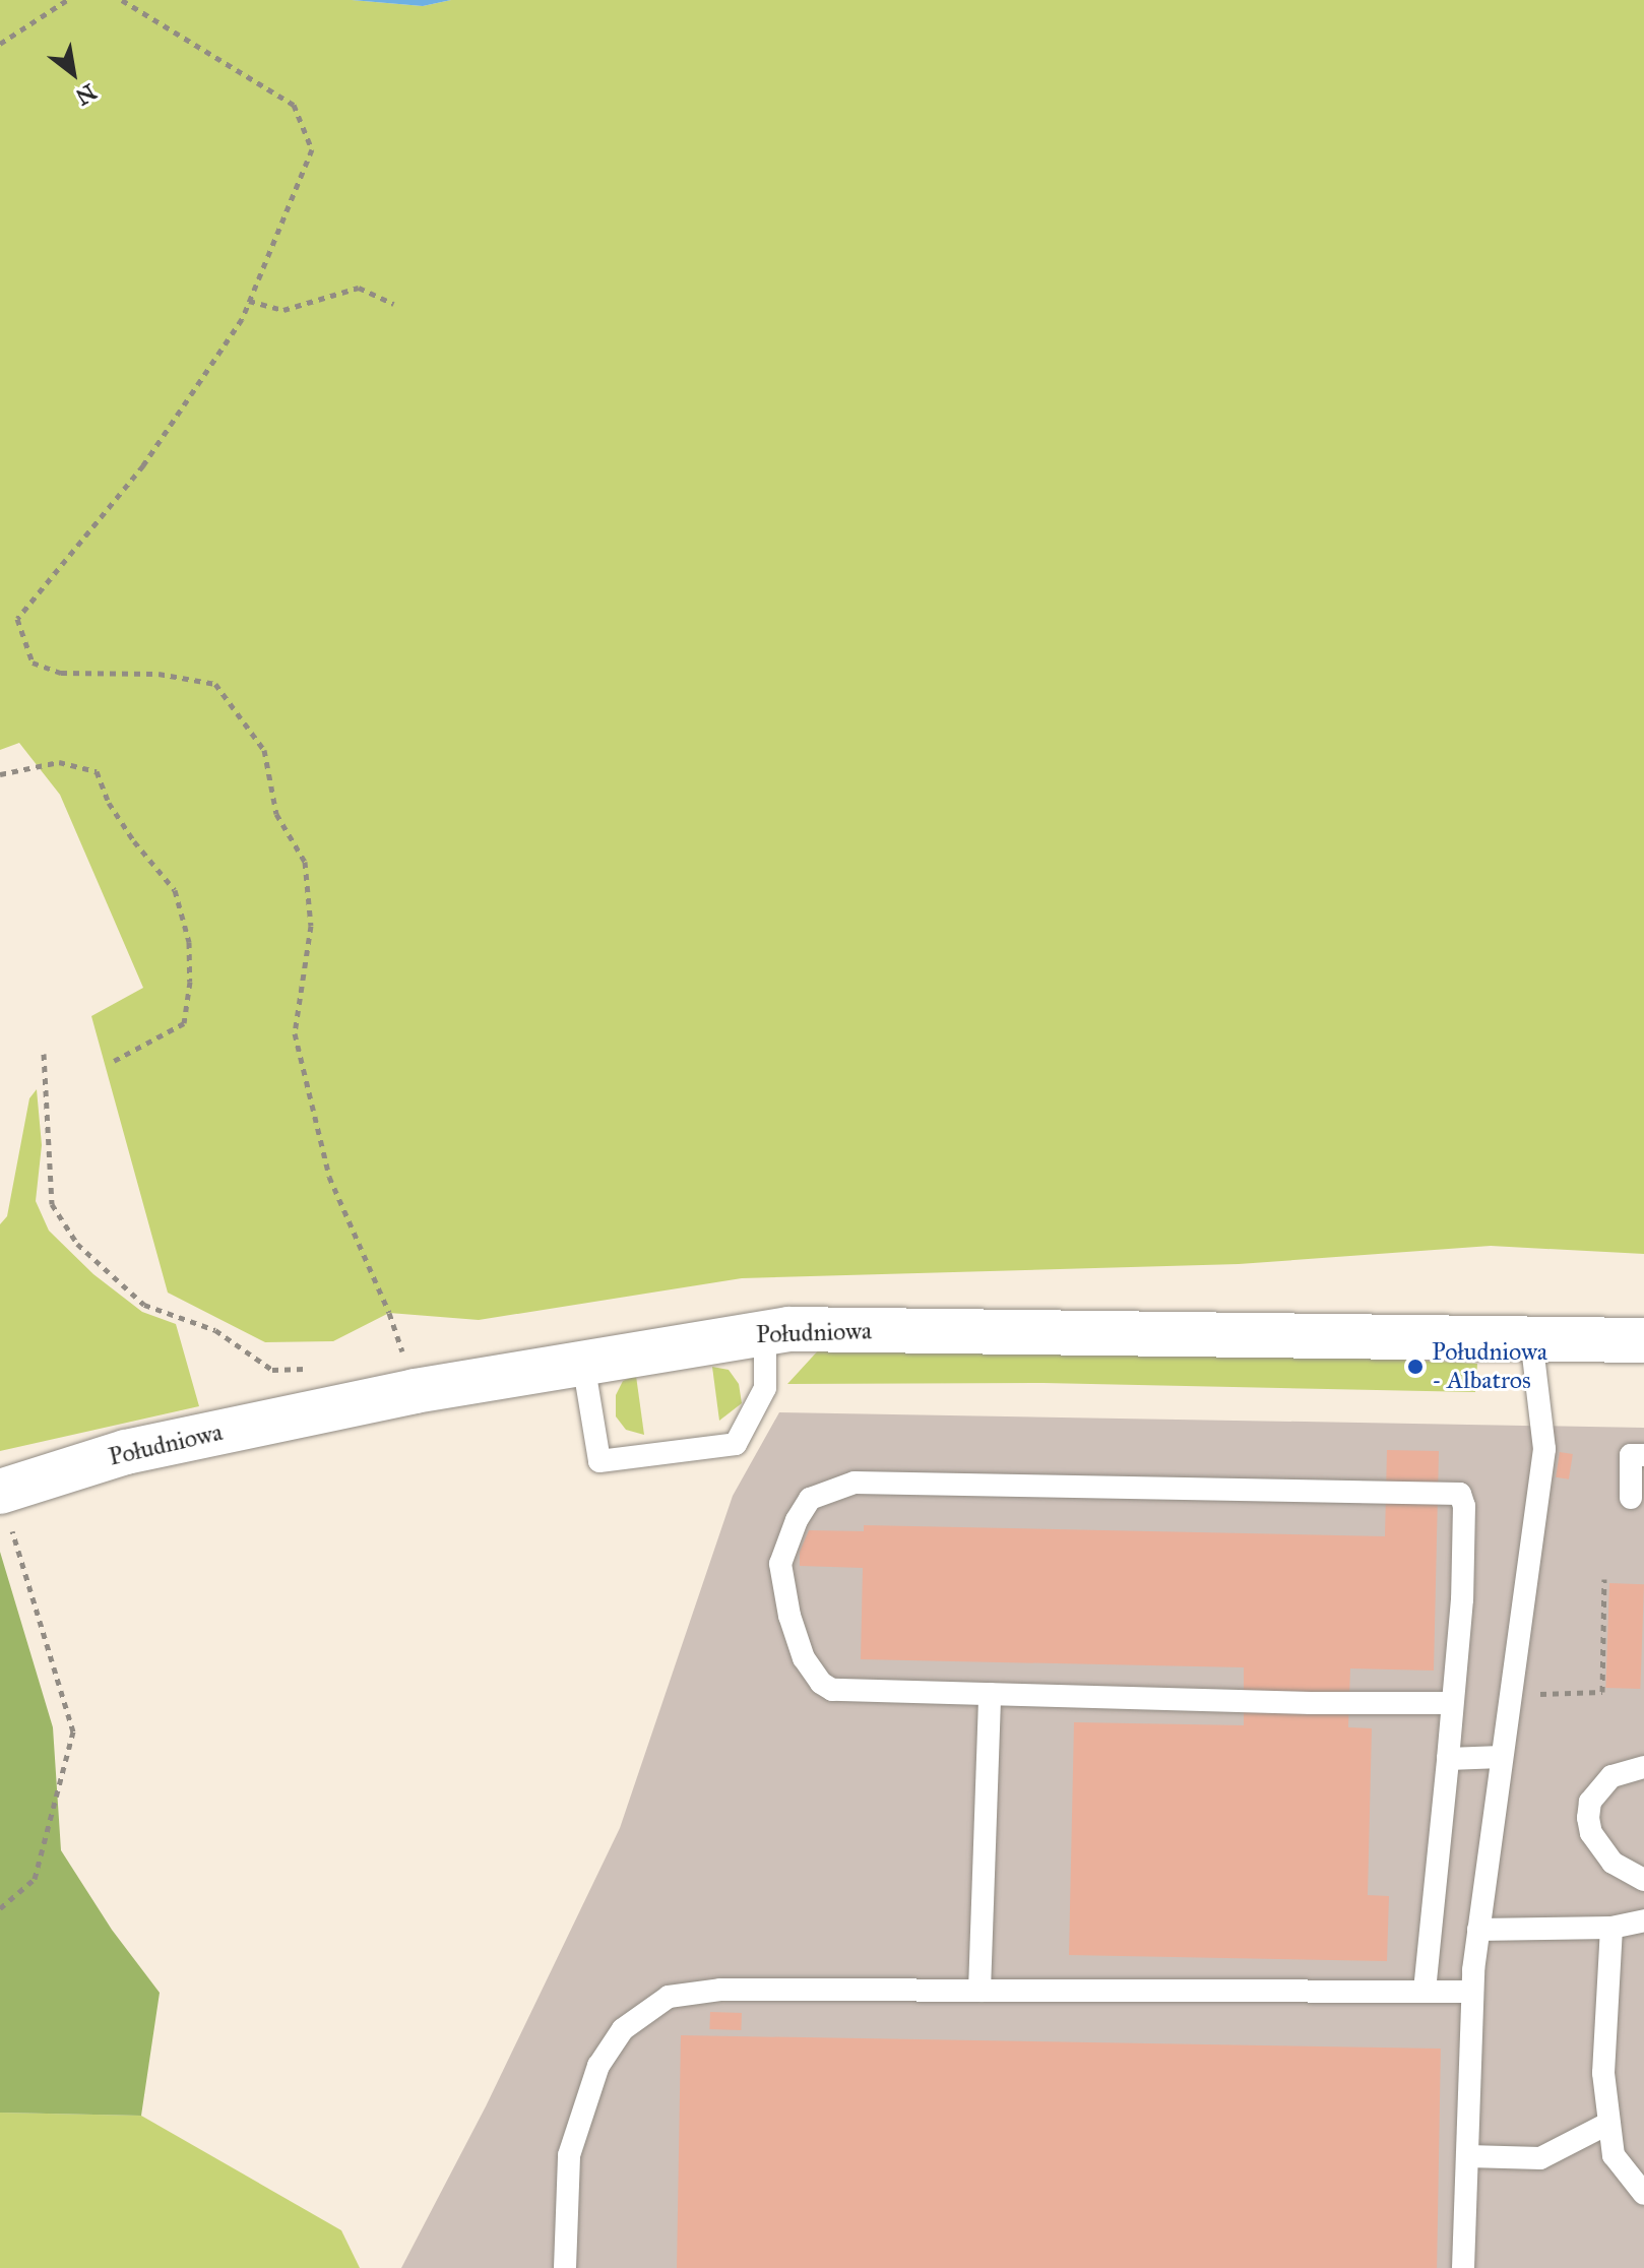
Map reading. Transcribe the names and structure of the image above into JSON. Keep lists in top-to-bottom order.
{
  "streets": {
    "street": ["Południowa"]
  },
  "places": ["Południowa - Albatros"],
  "north": "bottom right"
}
